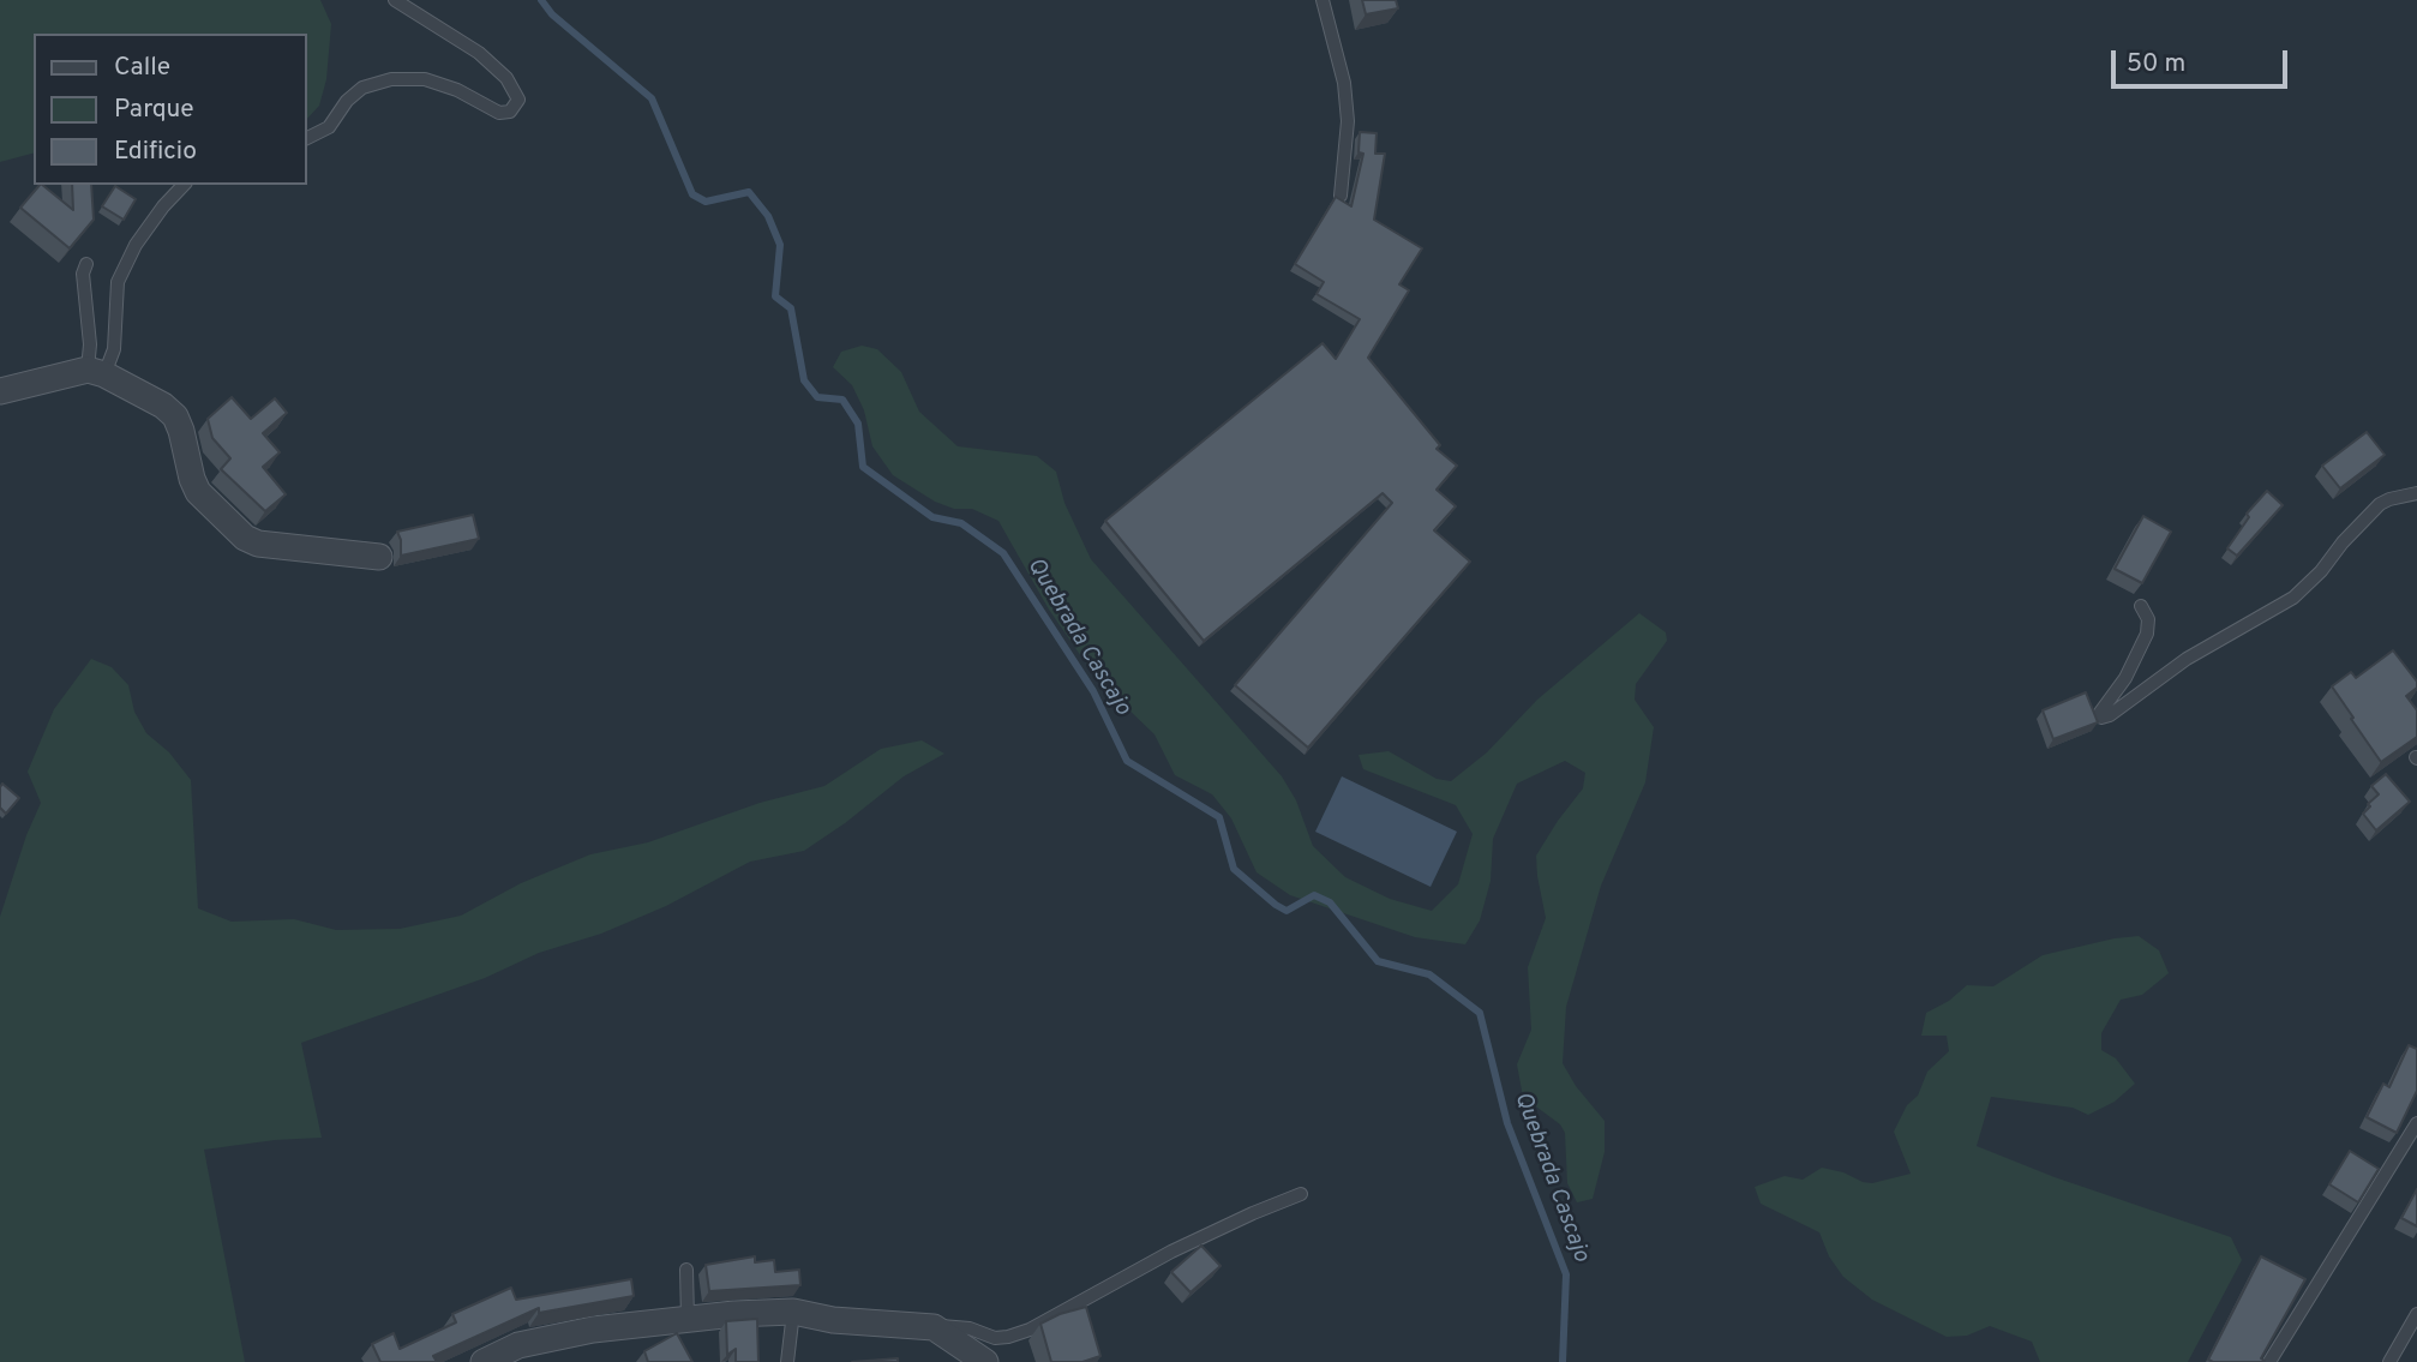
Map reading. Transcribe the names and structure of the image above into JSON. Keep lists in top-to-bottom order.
{
  "water": ["Quebrada Cascajo"],
  "legend": ["Calle", "Parque", "Edificio"],
  "scale_bar": "50 m"
}
